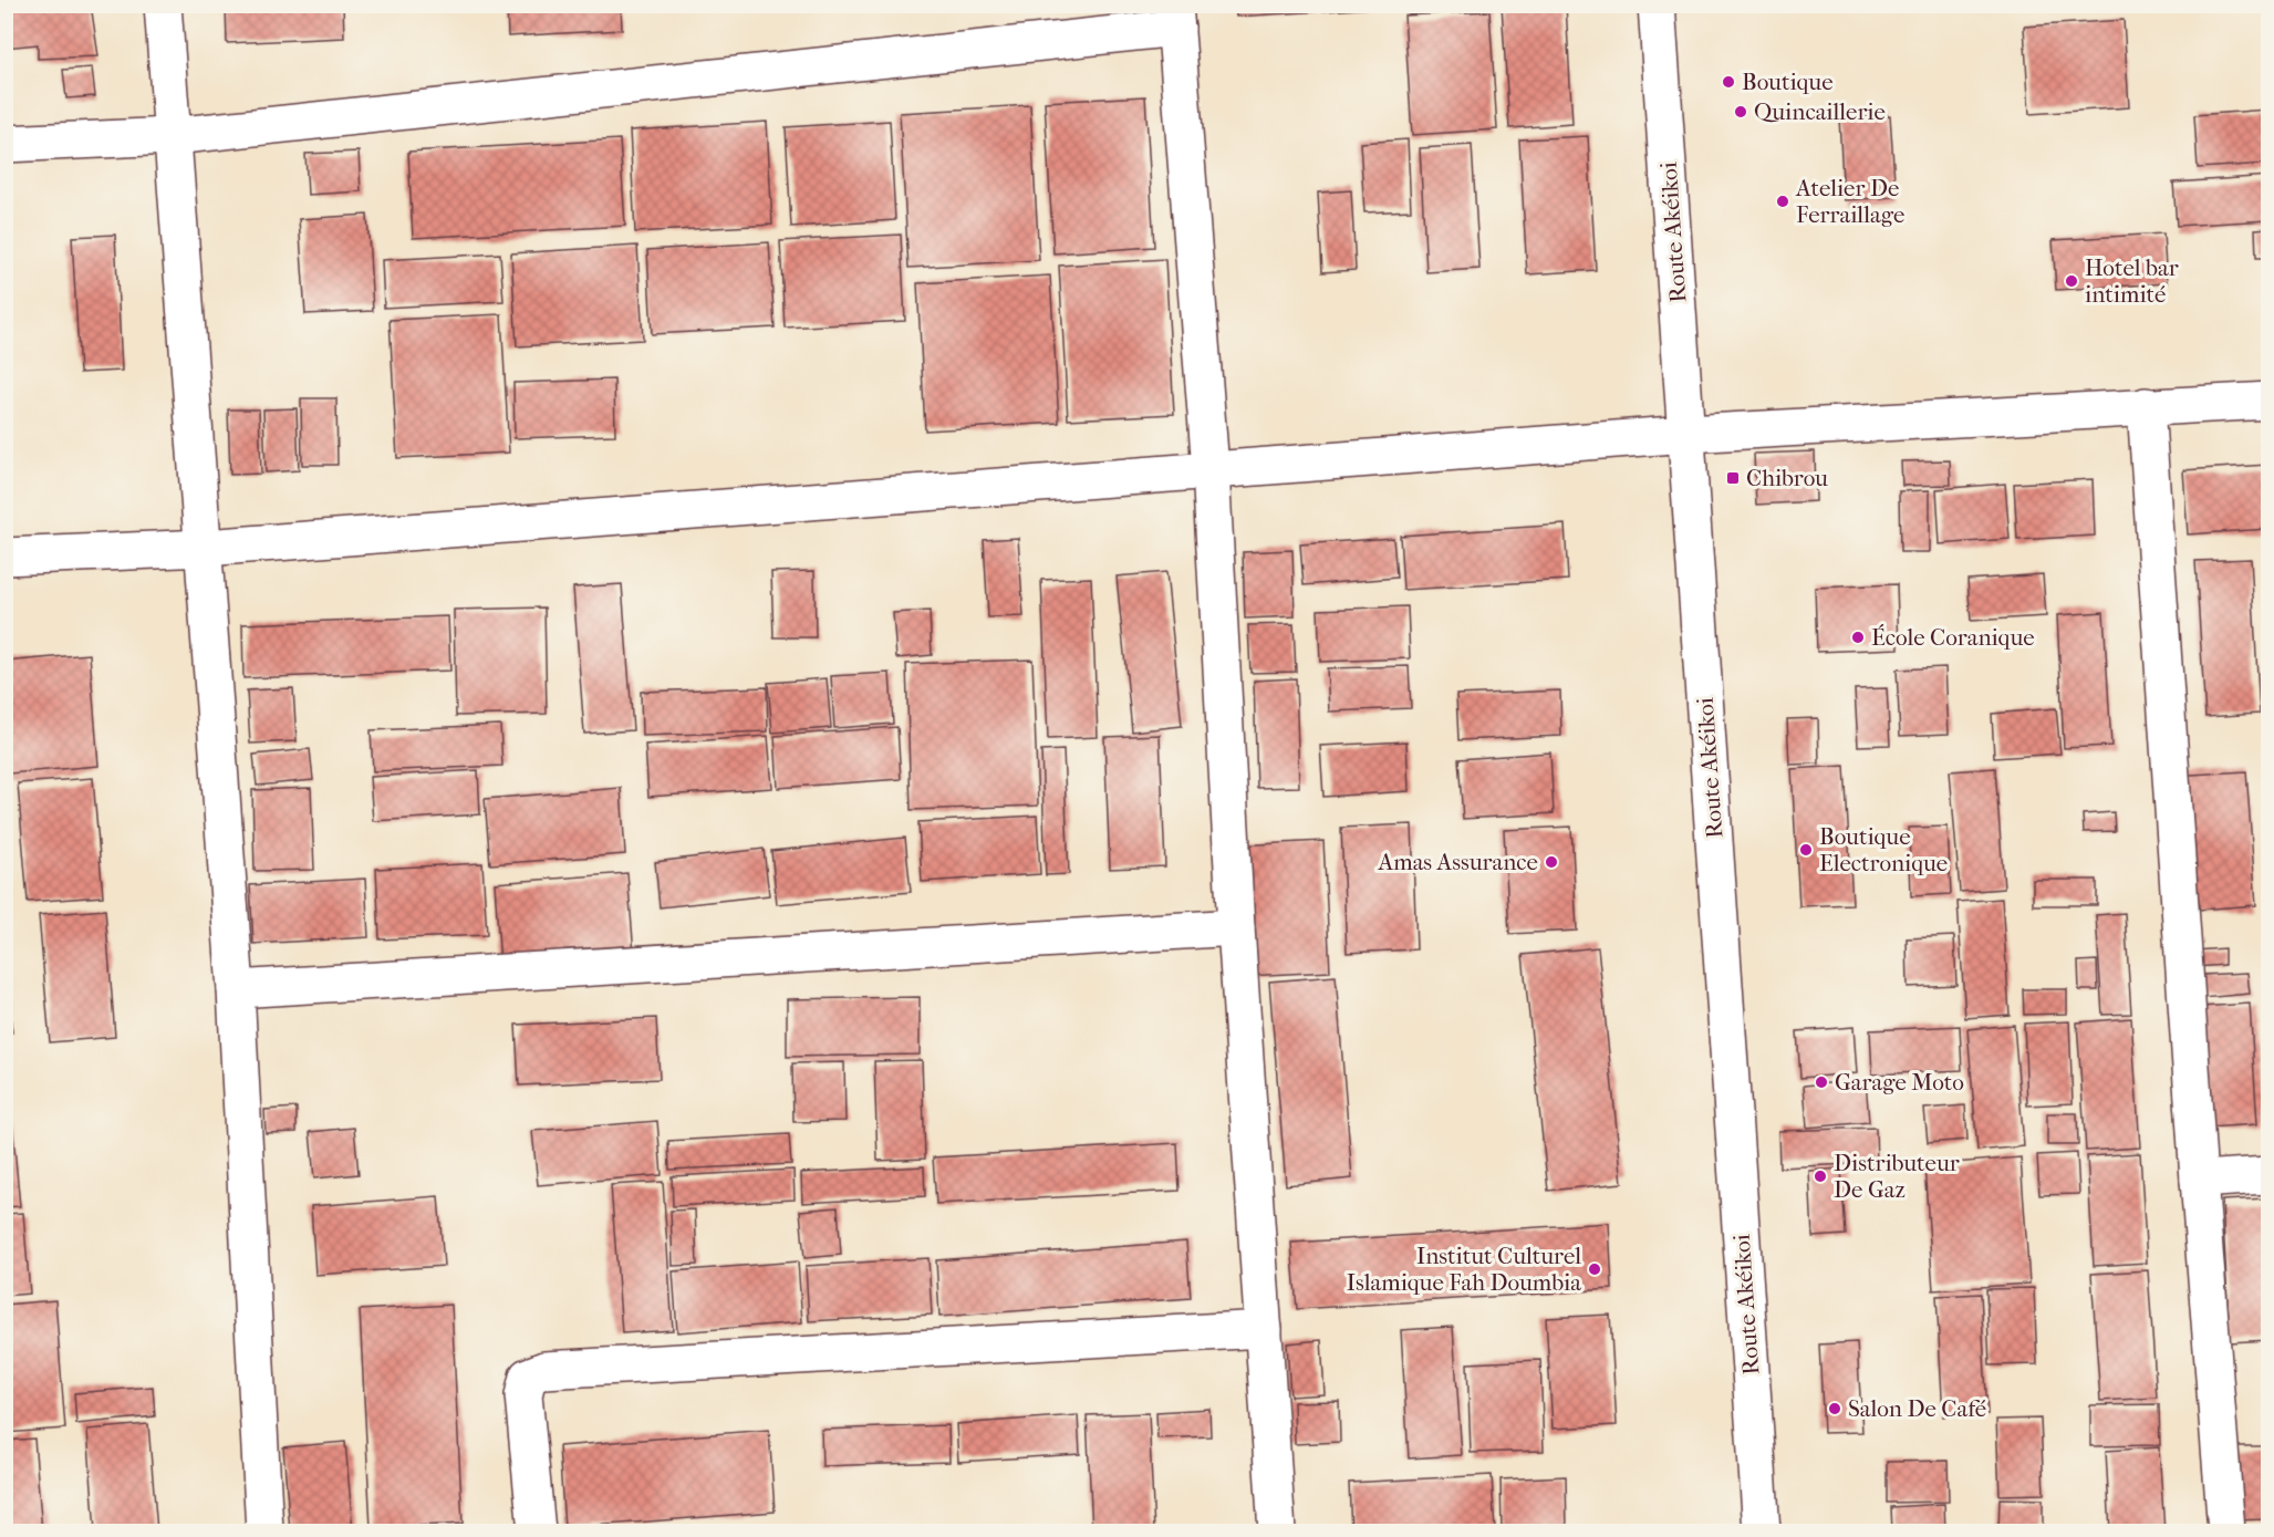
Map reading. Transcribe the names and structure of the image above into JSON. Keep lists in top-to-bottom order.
{
  "streets": {
    "street": ["Route Akéikoi"]
  },
  "places": {
    "other": [
      "Boutique",
      "Quincaillerie",
      "Atelier De Ferraillage",
      "Hotel bar intimité",
      "École Coranique",
      "Boutique Electronique",
      "Amas Assurance",
      "Garage Moto",
      "Distributeur De Gaz",
      "Institut Culturel Islamique Fah Doumbia",
      "Salon De Café"
    ],
    "transit": ["Chibrou"]
  }
}
